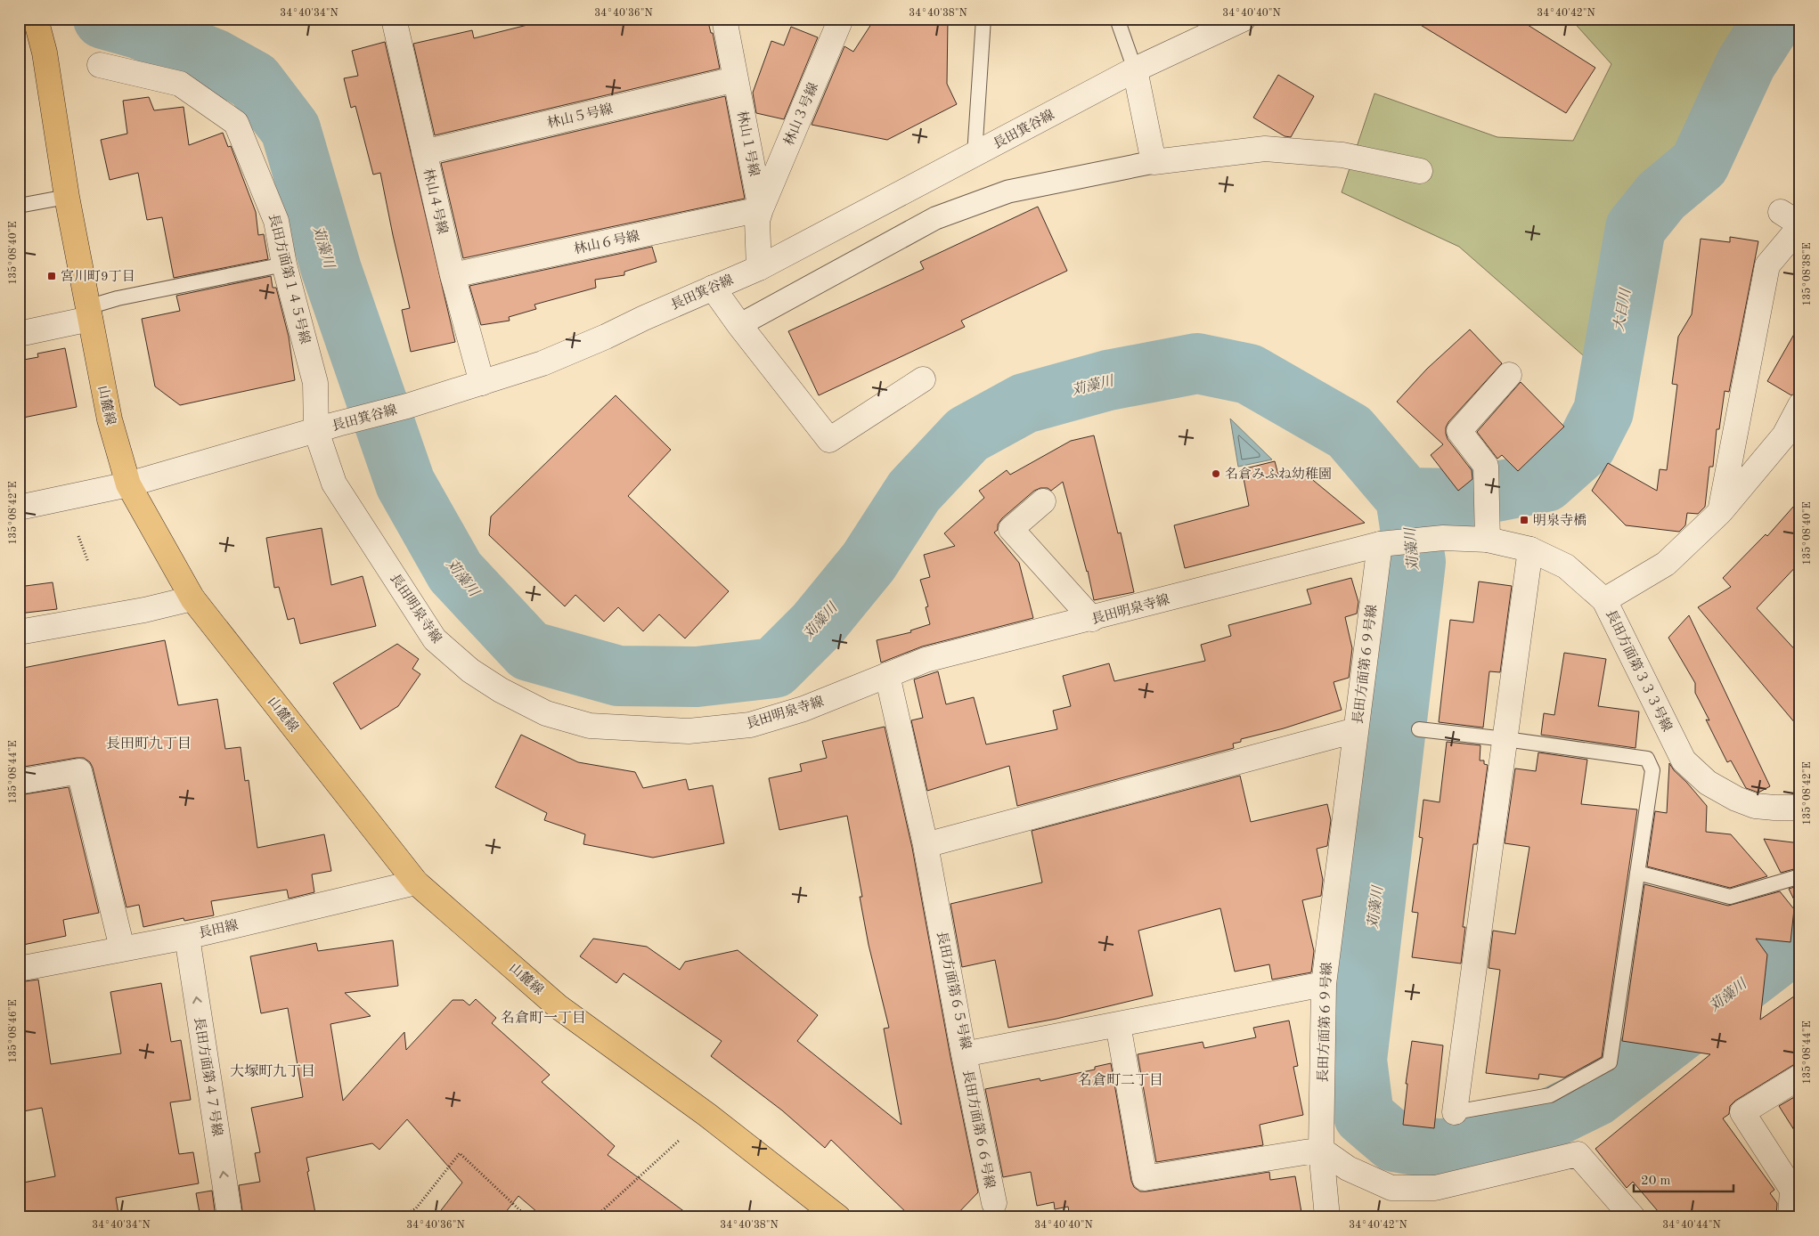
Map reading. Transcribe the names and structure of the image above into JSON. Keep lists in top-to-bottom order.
{
  "streets": {
    "main road": ["山麓線"],
    "street": [
      "林山３号線",
      "林山５号線",
      "長田箕谷線",
      "林山１号線",
      "林山４号線",
      "林山６号線",
      "長田方面第１４５号線",
      "長田明泉寺線",
      "長田方面第６９号線",
      "長田方面第３３３号線",
      "長田線",
      "長田方面第６５号線",
      "長田方面第４７号線",
      "長田方面第６６号線"
    ]
  },
  "crossings": [
    ["林山３号線", "林山１号線"],
    ["林山３号線", "林山６号線"],
    ["林山５号線", "林山１号線"],
    ["林山５号線", "林山４号線"],
    ["長田箕谷線", "林山１号線"],
    ["長田箕谷線", "林山４号線"],
    ["長田箕谷線", "長田方面第１４５号線"],
    ["長田箕谷線", "山麓線"],
    ["長田箕谷線", "長田明泉寺線"],
    ["林山１号線", "林山６号線"],
    ["林山４号線", "林山６号線"],
    ["長田方面第１４５号線", "長田明泉寺線"],
    ["山麓線", "長田線"],
    ["長田明泉寺線", "長田方面第６９号線"],
    ["長田明泉寺線", "長田方面第３３３号線"],
    ["長田明泉寺線", "長田方面第６５号線"],
    ["長田方面第６９号線", "長田方面第６５号線"],
    ["長田線", "長田方面第４７号線"],
    ["長田方面第６５号線", "長田方面第６６号線"]
  ],
  "one_way": ["長田方面第４７号線"],
  "districts": [
    "長田町九丁目",
    "名倉町一丁目",
    "大塚町九丁目",
    "名倉町二丁目"
  ],
  "water": ["苅藻川", "大日川"],
  "places": {
    "transit": ["宮川町9丁目", "明泉寺橋"],
    "other": ["名倉みふね幼稚園"]
  },
  "scale_bar": "20 m",
  "coordinates": [
    "34°40'34\"N",
    "34°40'36\"N",
    "34°40'38\"N",
    "34°40'40\"N",
    "34°40'42\"N",
    "135°08'40\"E",
    "135°08'38\"E",
    "135°08'42\"E",
    "135°08'44\"E",
    "135°08'46\"E",
    "34°40'44\"N"
  ]
}
